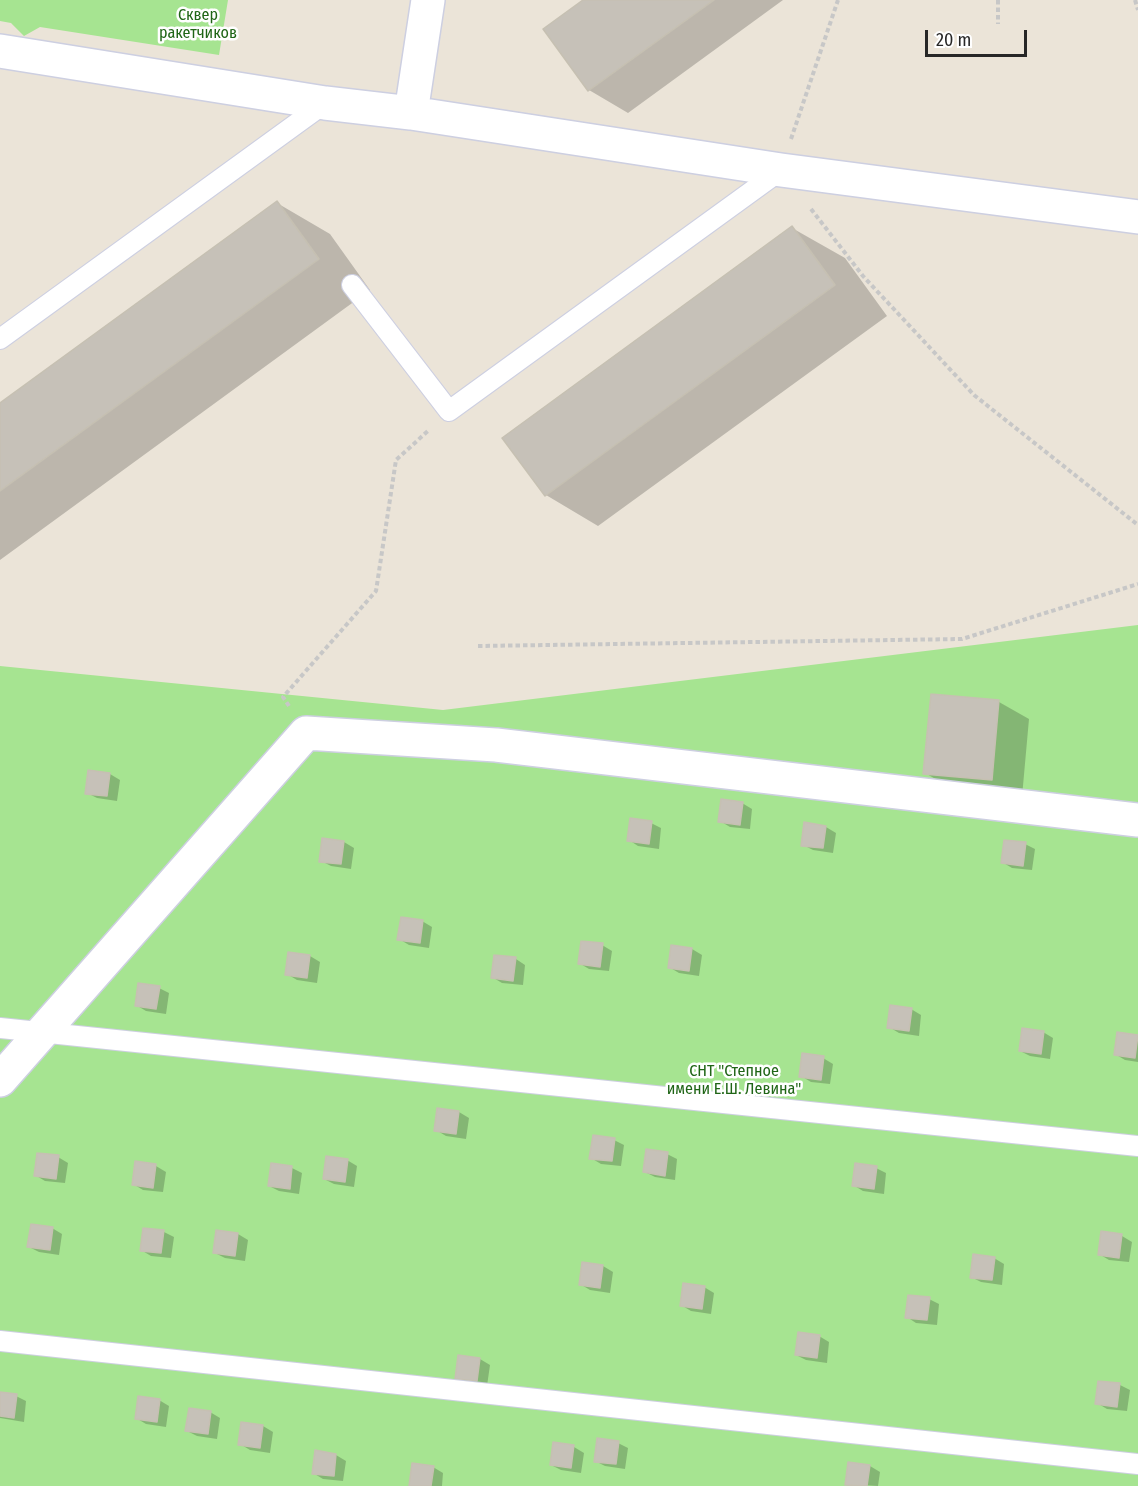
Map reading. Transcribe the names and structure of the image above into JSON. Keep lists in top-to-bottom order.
{
  "parks": ["Сквер ракетчиков", "СНТ \"Степное имени Е.Ш. Левина\""],
  "scale_bar": "20 m"
}
